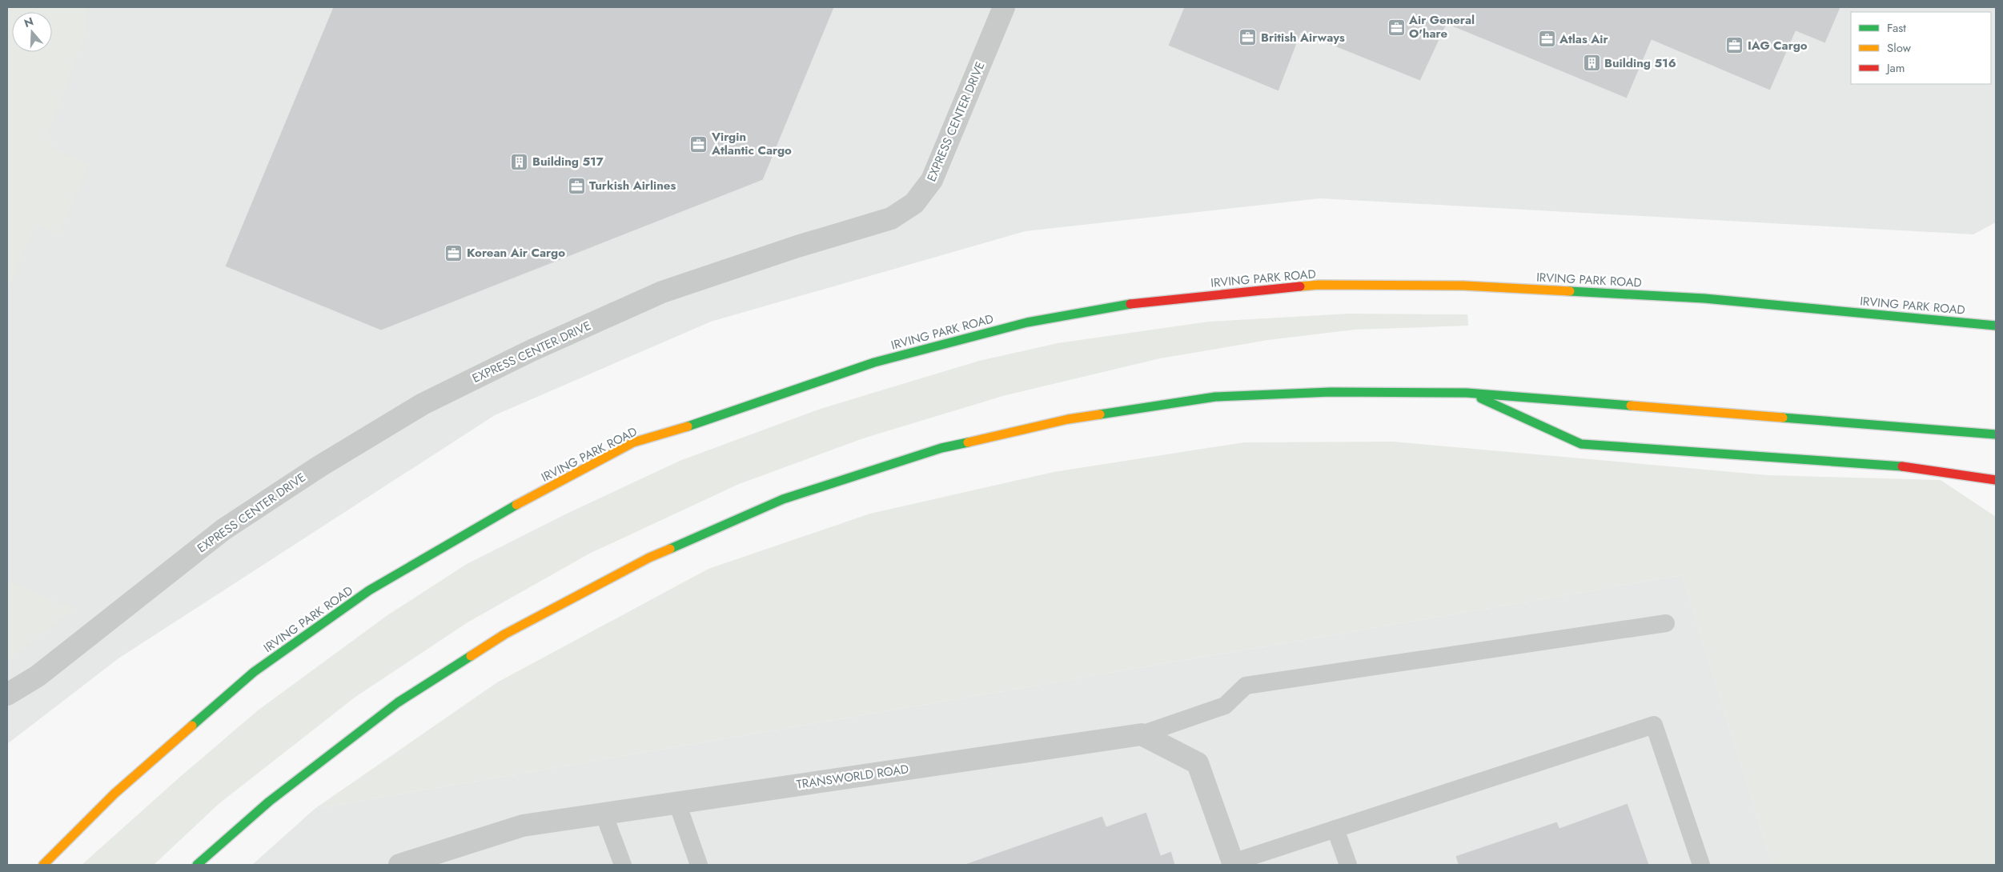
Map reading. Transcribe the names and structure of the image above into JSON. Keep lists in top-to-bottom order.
{
  "streets": {
    "main road": ["IRVING PARK ROAD"],
    "street": ["EXPRESS CENTER DRIVE", "TRANSWORLD ROAD"]
  },
  "places": {
    "office": [
      "Air General O'hare",
      "British Airways",
      "Atlas Air",
      "IAG Cargo",
      "Virgin Atlantic Cargo",
      "Turkish Airlines",
      "Korean Air Cargo"
    ],
    "building": ["Building 516", "Building 517"]
  },
  "legend": ["Fast", "Slow", "Jam"],
  "north": "top"
}
